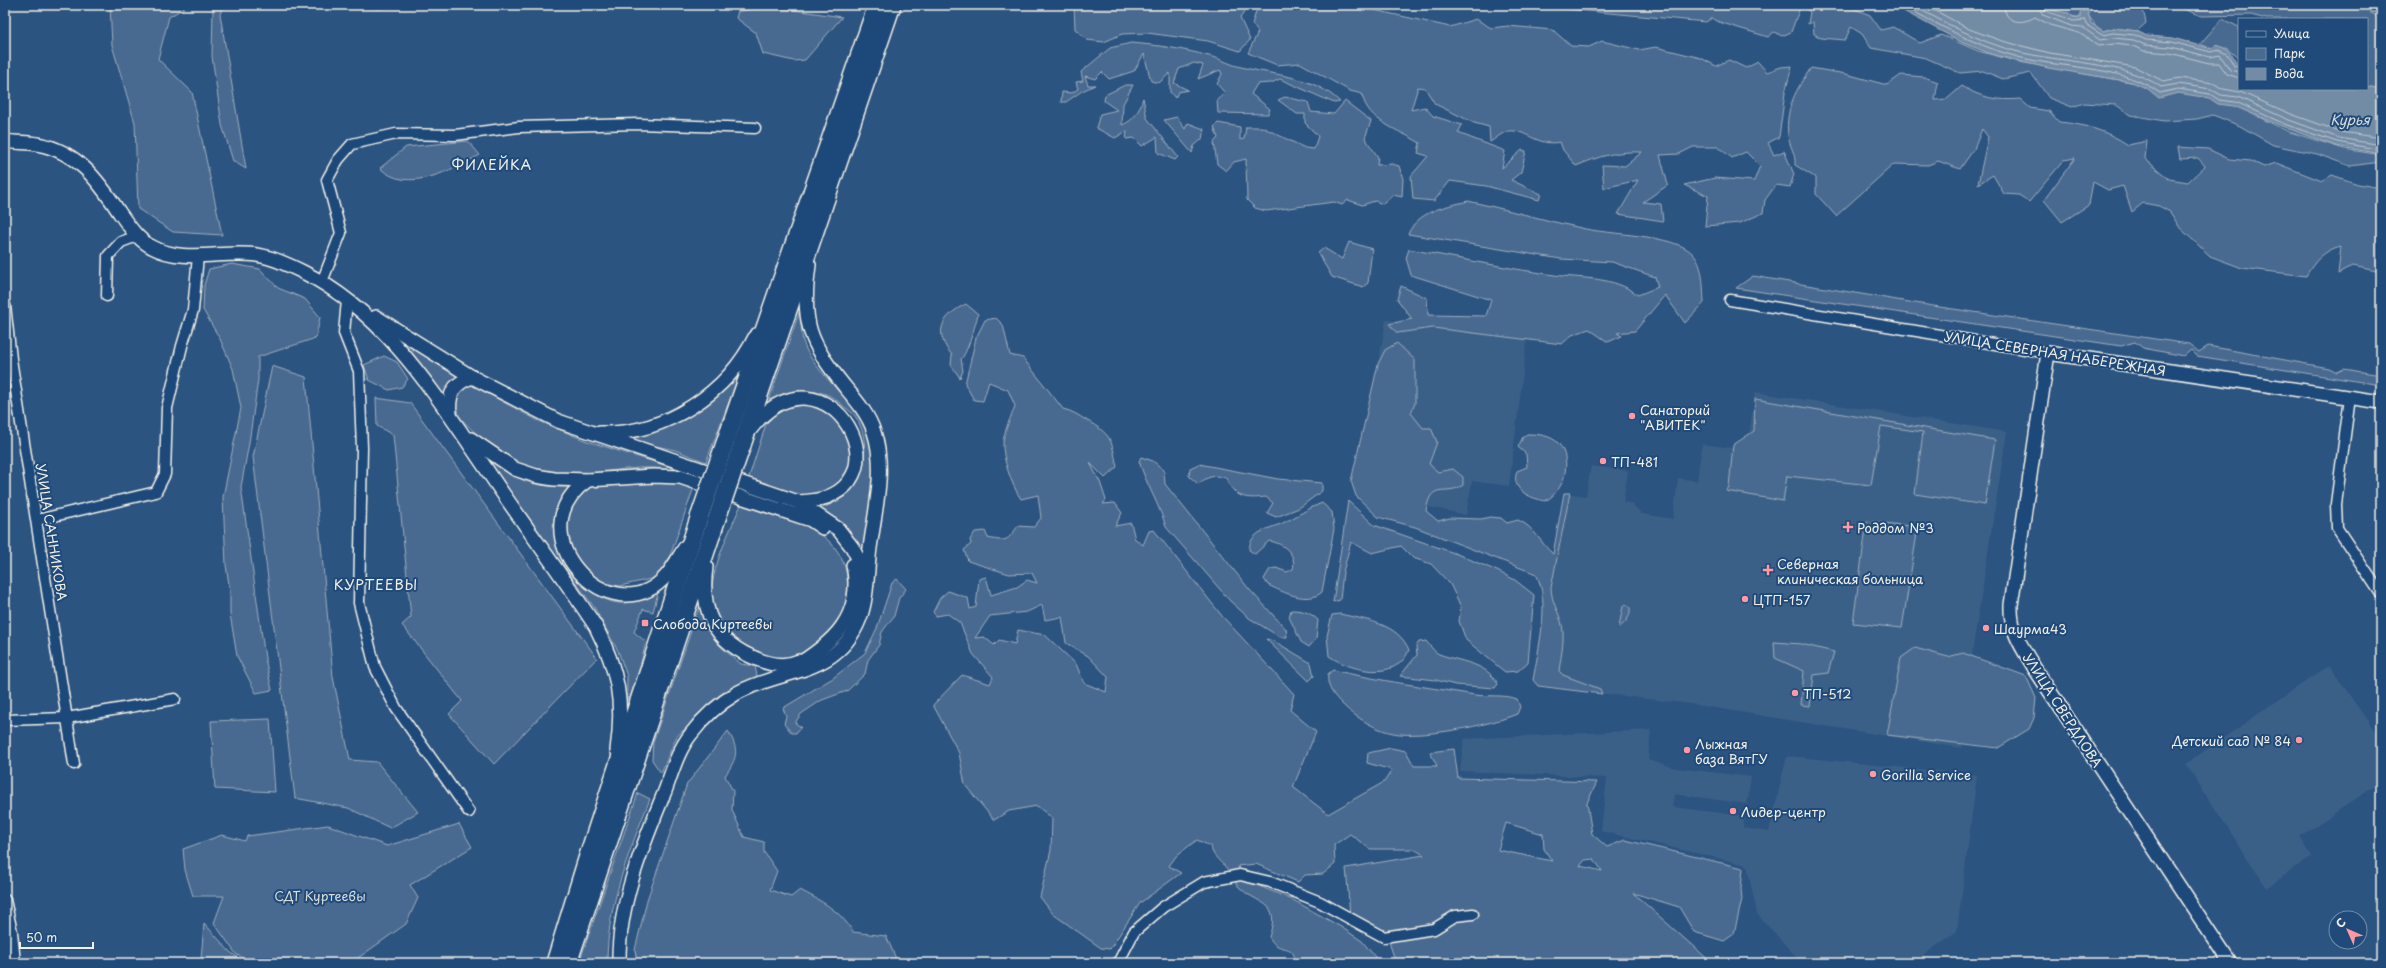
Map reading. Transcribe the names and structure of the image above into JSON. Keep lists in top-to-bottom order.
{
  "streets": {
    "street": ["УЛИЦА СЕВЕРНАЯ НАБЕРЕЖНАЯ", "УЛИЦА САННИКОВА", "УЛИЦА СВЕРДЛОВА"]
  },
  "crossings": [
    ["УЛИЦА СЕВЕРНАЯ НАБЕРЕЖНАЯ", "УЛИЦА СВЕРДЛОВА"]
  ],
  "districts": ["ФИЛЕЙКА", "КУРТЕЕВЫ"],
  "water": ["Курья"],
  "parks": ["СДТ Куртеевы"],
  "places": {
    "other": [
      "Санаторий \"АВИТЕК\"",
      "ТП-481",
      "ЦТП-157",
      "Шаурма43",
      "ТП-512",
      "Детский сад № 84",
      "Лыжная база ВятГУ",
      "Gorilla Service",
      "Лидер-центр"
    ],
    "health": ["Роддом №3", "Северная клиническая больница"],
    "transit": ["Слобода Куртеевы"]
  },
  "legend": ["Улица", "Парк", "Вода"],
  "scale_bar": "50 m",
  "north": "top left"
}
